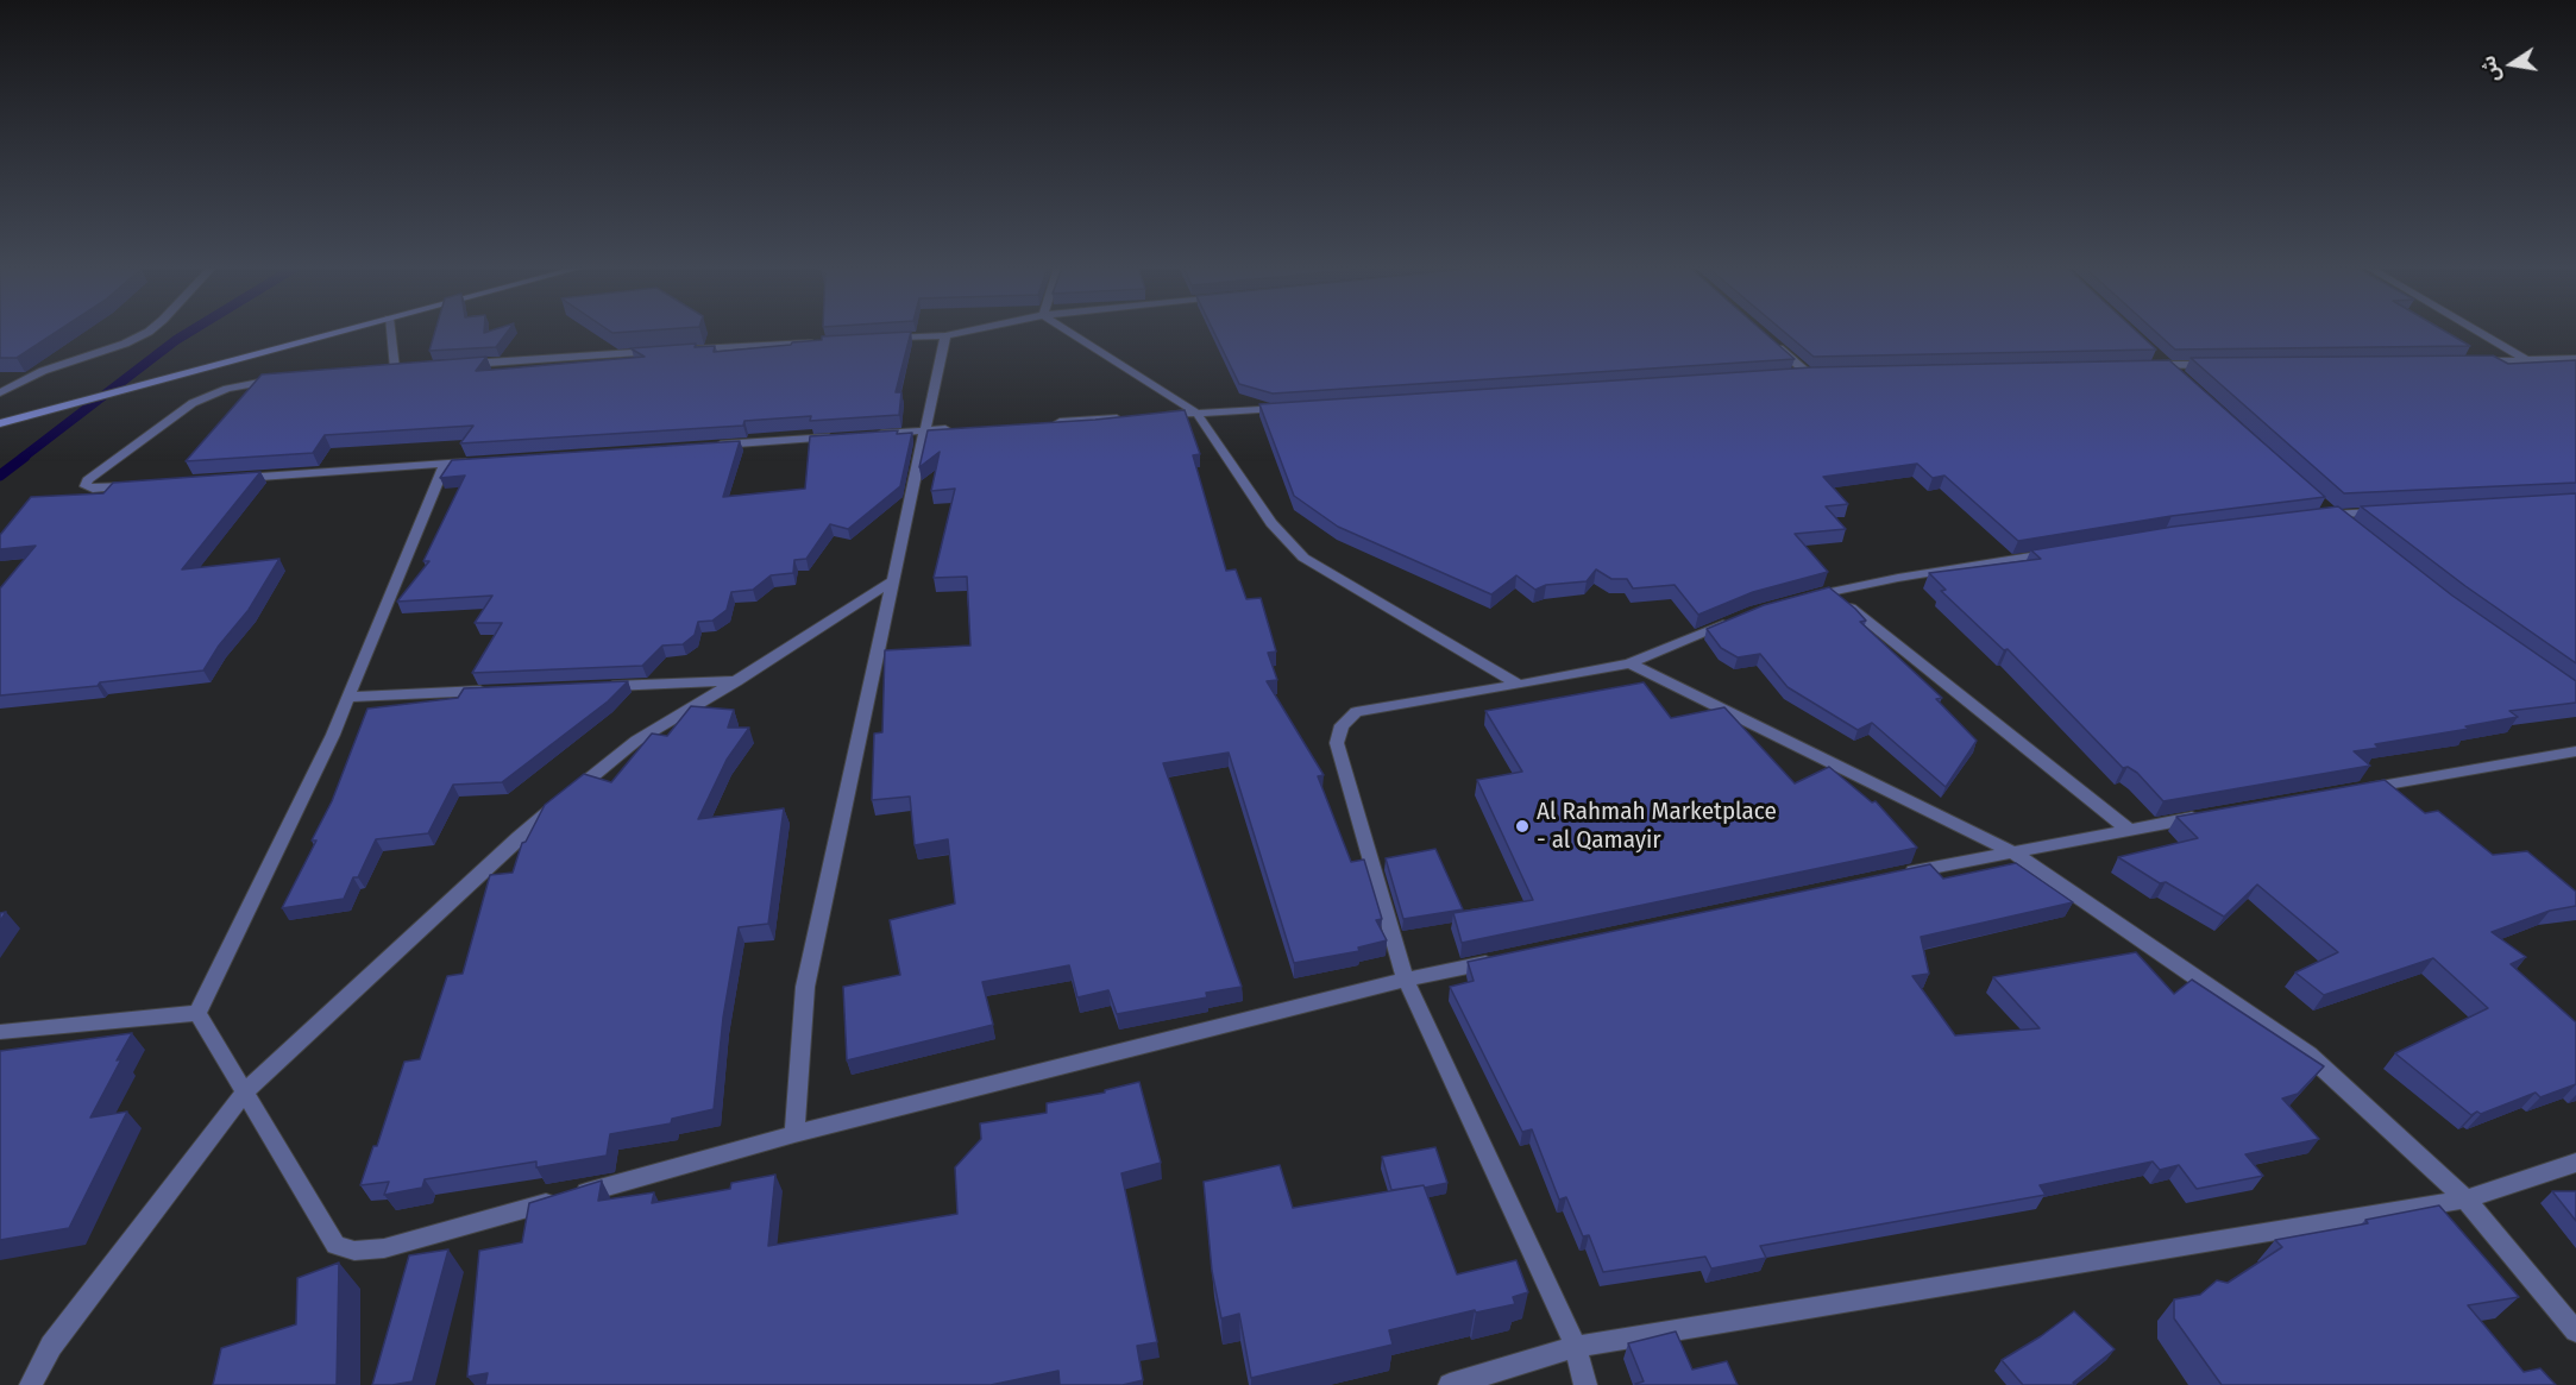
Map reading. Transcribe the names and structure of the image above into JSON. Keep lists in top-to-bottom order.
{
  "places": ["Al Rahmah Marketplace - al Qamayir"],
  "north": "left"
}
